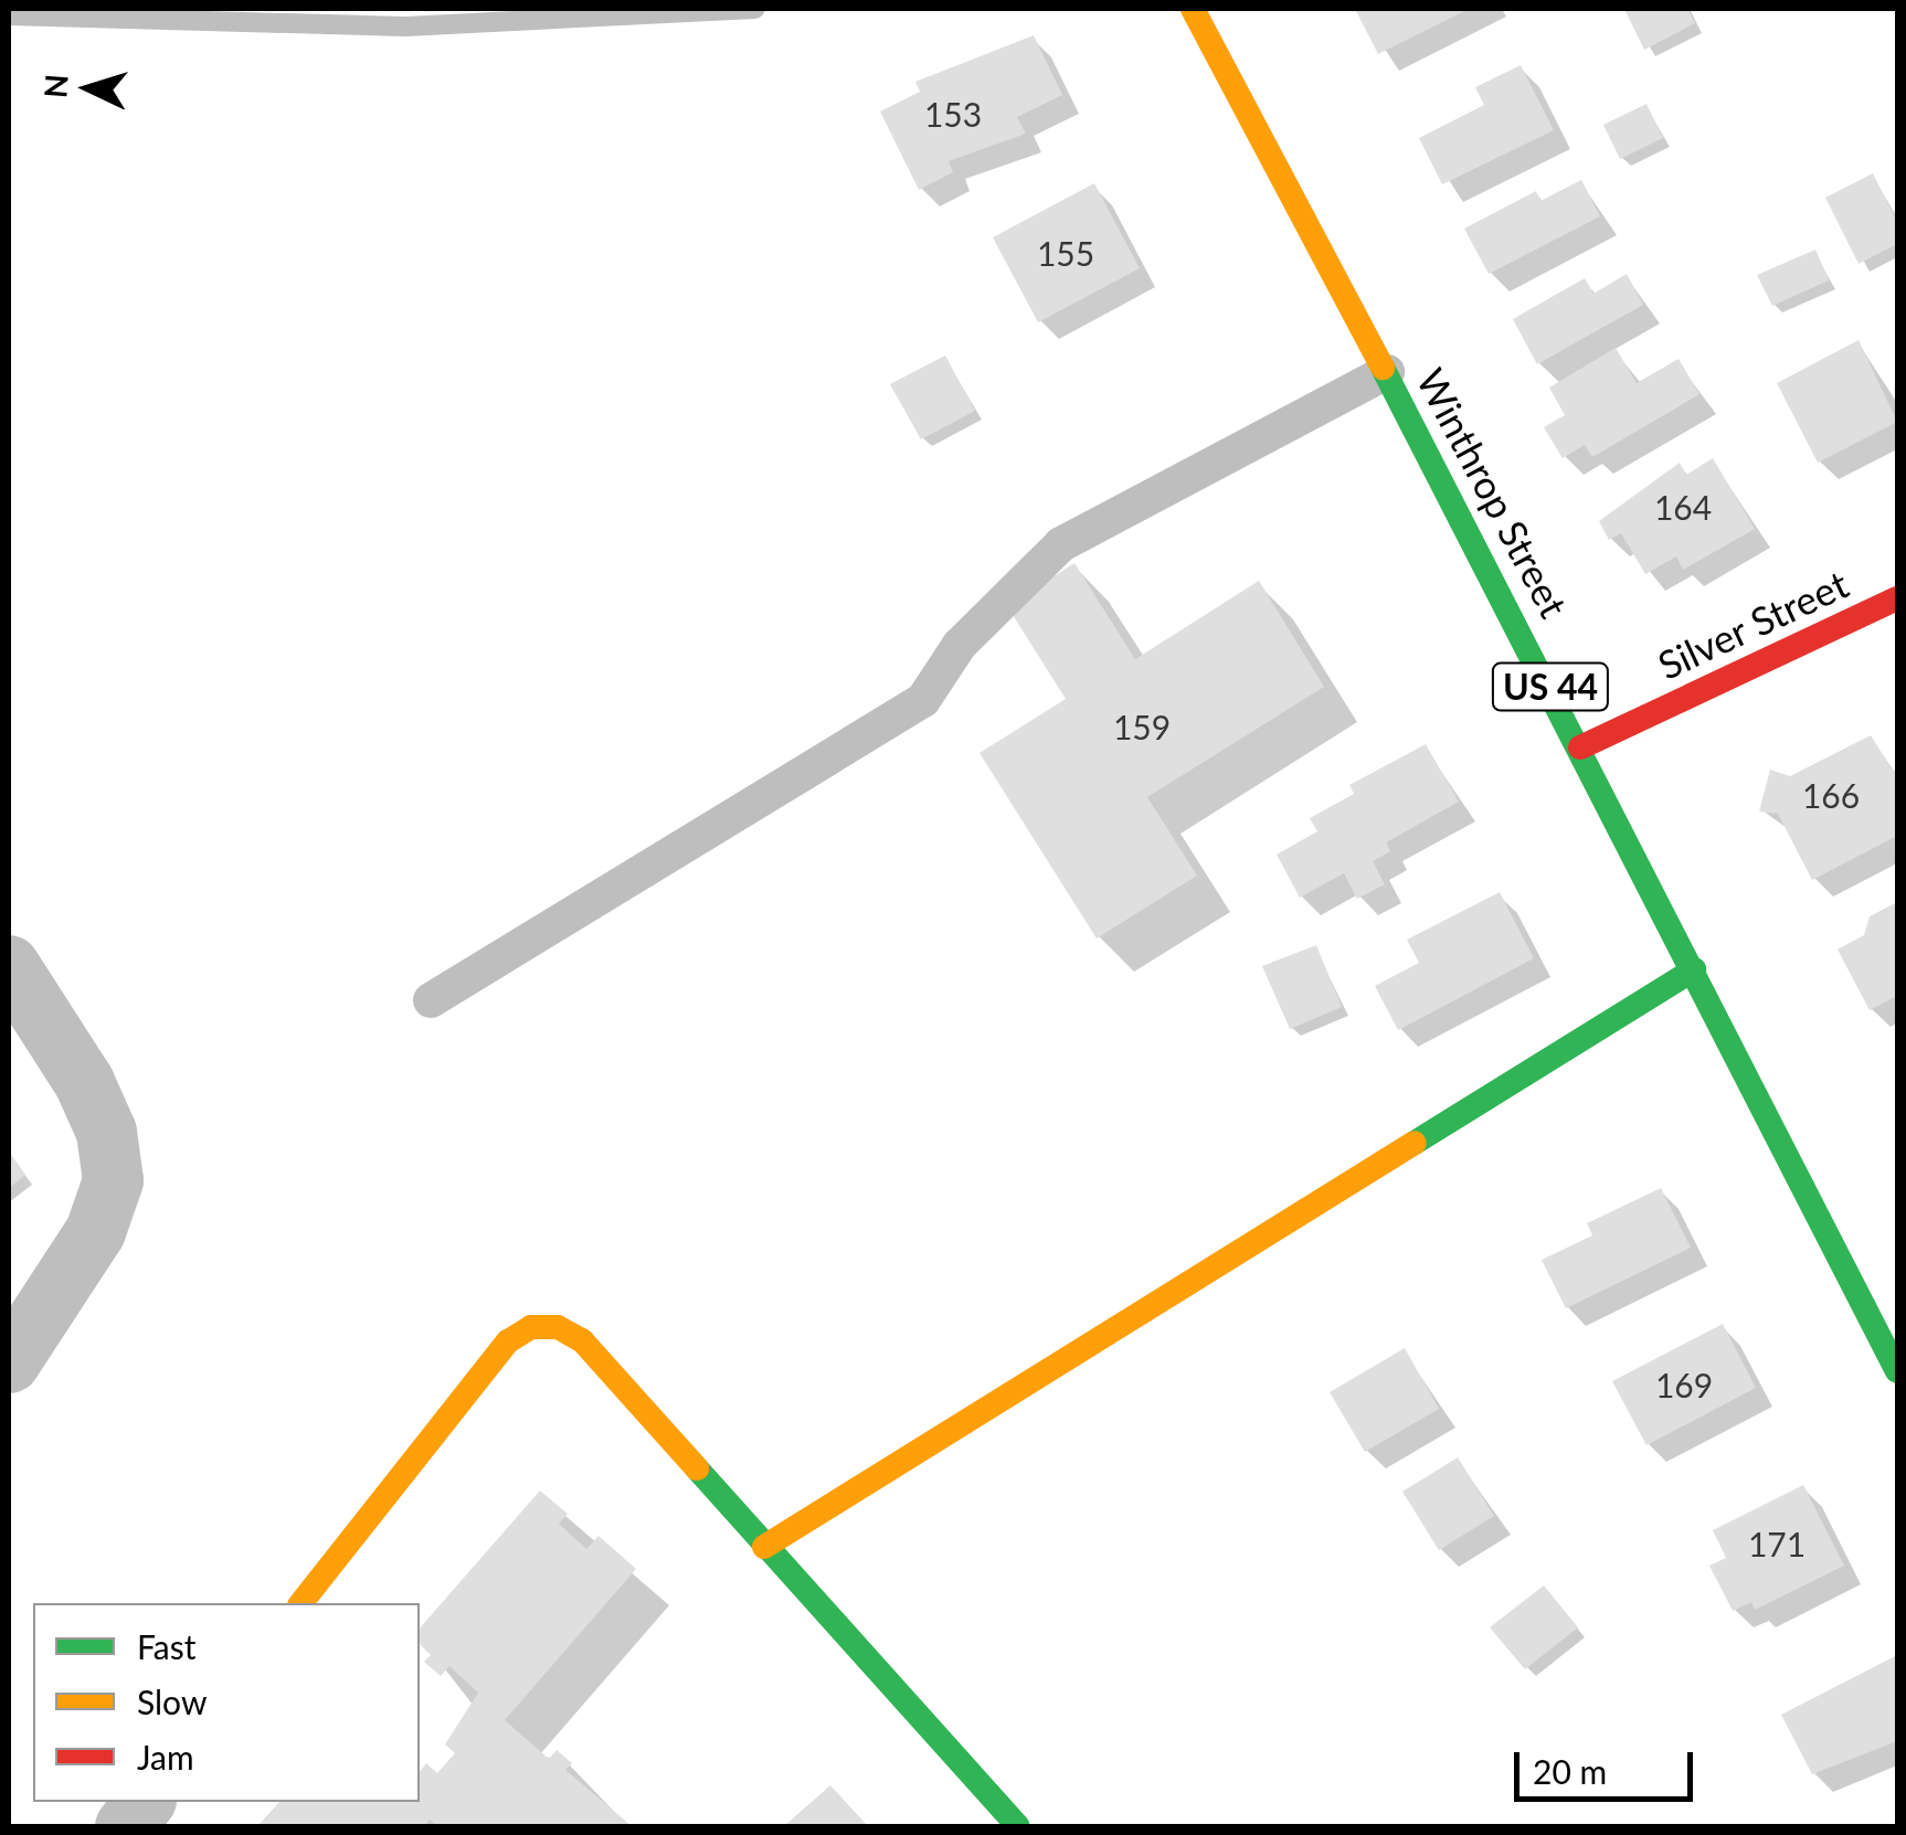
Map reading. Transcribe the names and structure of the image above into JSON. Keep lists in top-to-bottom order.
{
  "streets": {
    "main road": ["Winthrop Street", "Silver Street", "US 44"]
  },
  "crossings": [
    ["Winthrop Street", "Silver Street"]
  ],
  "house_numbers": [
    "153",
    "155",
    "164",
    "159",
    "166",
    "169",
    "171"
  ],
  "legend": ["Fast", "Slow", "Jam"],
  "scale_bar": "20 m",
  "north": "left"
}
